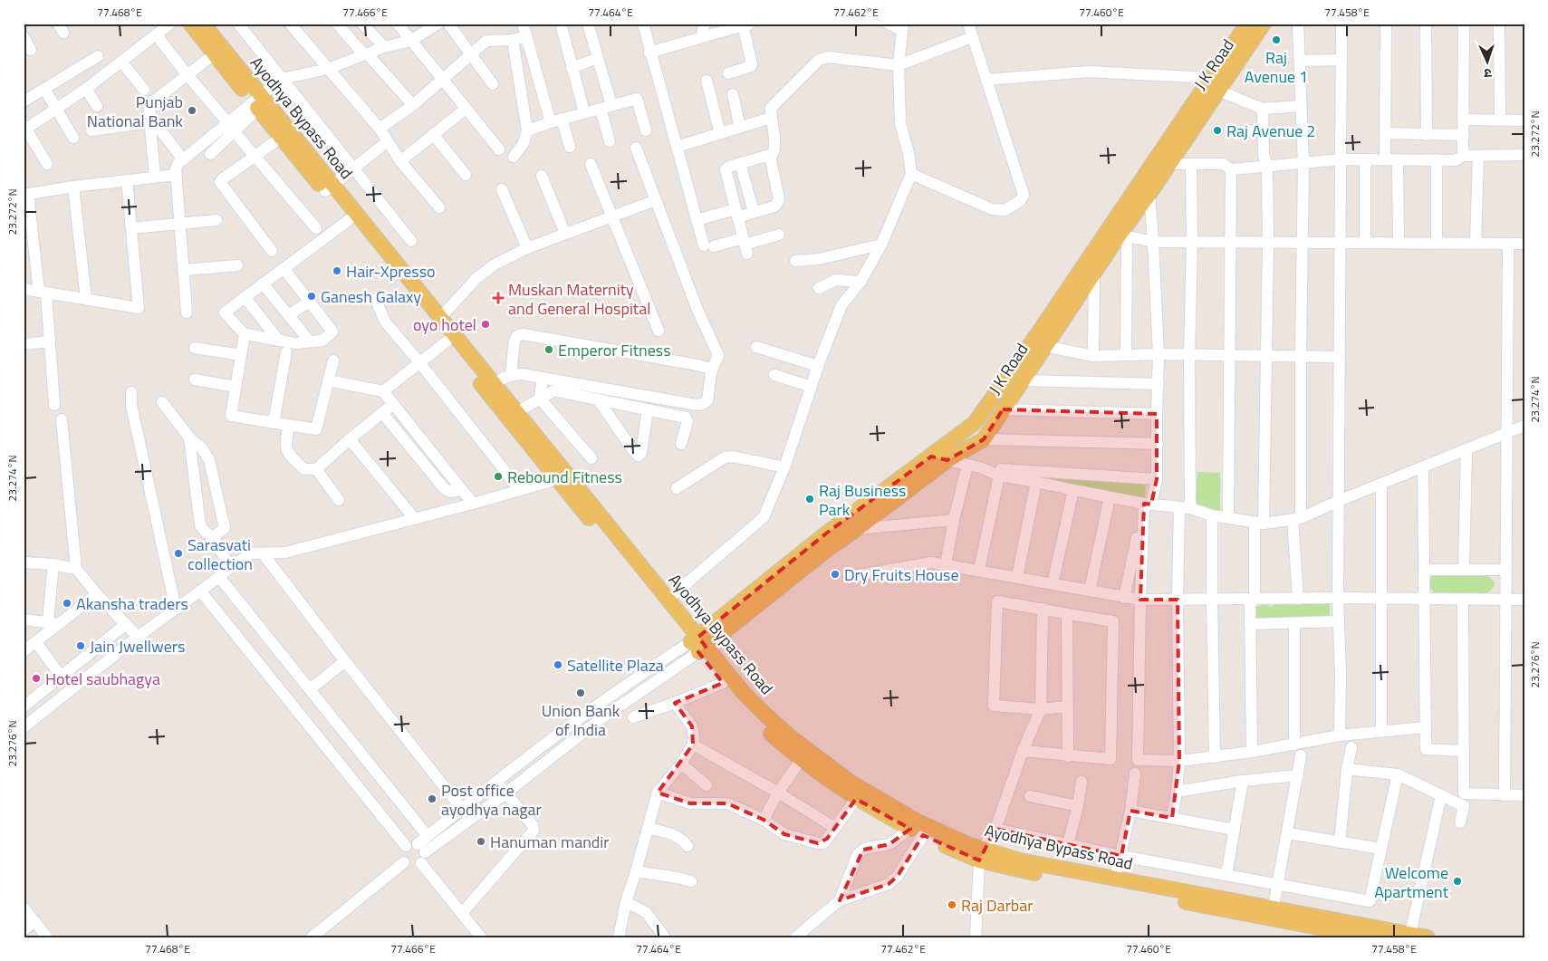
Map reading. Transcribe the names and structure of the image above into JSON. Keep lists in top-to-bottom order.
{
  "streets": {
    "main road": ["J K Road", "Ayodhya Bypass Road"]
  },
  "crossings": [
    ["J K Road", "Ayodhya Bypass Road"]
  ],
  "places": {
    "other": [
      "Raj Avenue 1",
      "Punjab National Bank",
      "Raj Avenue 2",
      "Hair-Xpresso",
      "Ganesh Galaxy",
      "oyo hotel",
      "Emperor Fitness",
      "Rebound Fitness",
      "Raj Business Park",
      "Sarasvati collection",
      "Dry Fruits House",
      "Akansha traders",
      "Jain Jwellwers",
      "Satellite Plaza",
      "Hotel saubhagya",
      "Union Bank of India",
      "Post office ayodhya nagar",
      "Hanuman mandir",
      "Welcome Apartment",
      "Raj Darbar"
    ],
    "health": ["Muskan Maternity and General Hospital"]
  },
  "north": "bottom",
  "coordinates": [
    "77.468°E",
    "77.466°E",
    "77.464°E",
    "77.462°E",
    "77.460°E",
    "77.458°E",
    "23.272°N",
    "23.274°N",
    "23.276°N"
  ]
}
